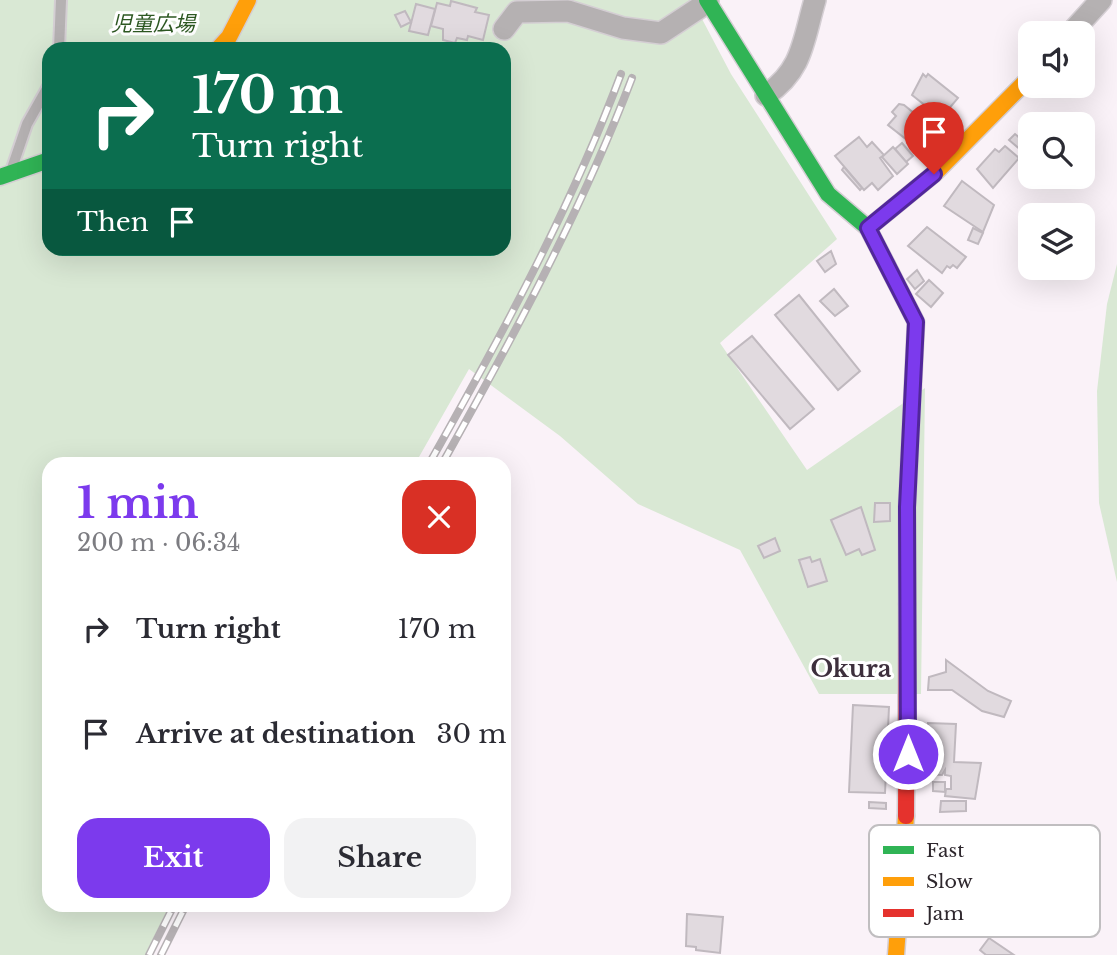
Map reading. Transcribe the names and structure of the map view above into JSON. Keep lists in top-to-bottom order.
{
  "districts": ["Okura"],
  "parks": ["児童広場"],
  "legend": ["Fast", "Slow", "Jam"],
  "page": {
    "turn": ["170 m", "Turn right"],
    "then": "Then",
    "heading": ["1 min", "200 m · 06:34"],
    "list": [
      {
        "name": "Turn right",
        "value": "170 m"
      },
      {
        "name": "Arrive at destination",
        "value": "30 m"
      }
    ],
    "buttons": ["Exit", "Share"]
  }
}
